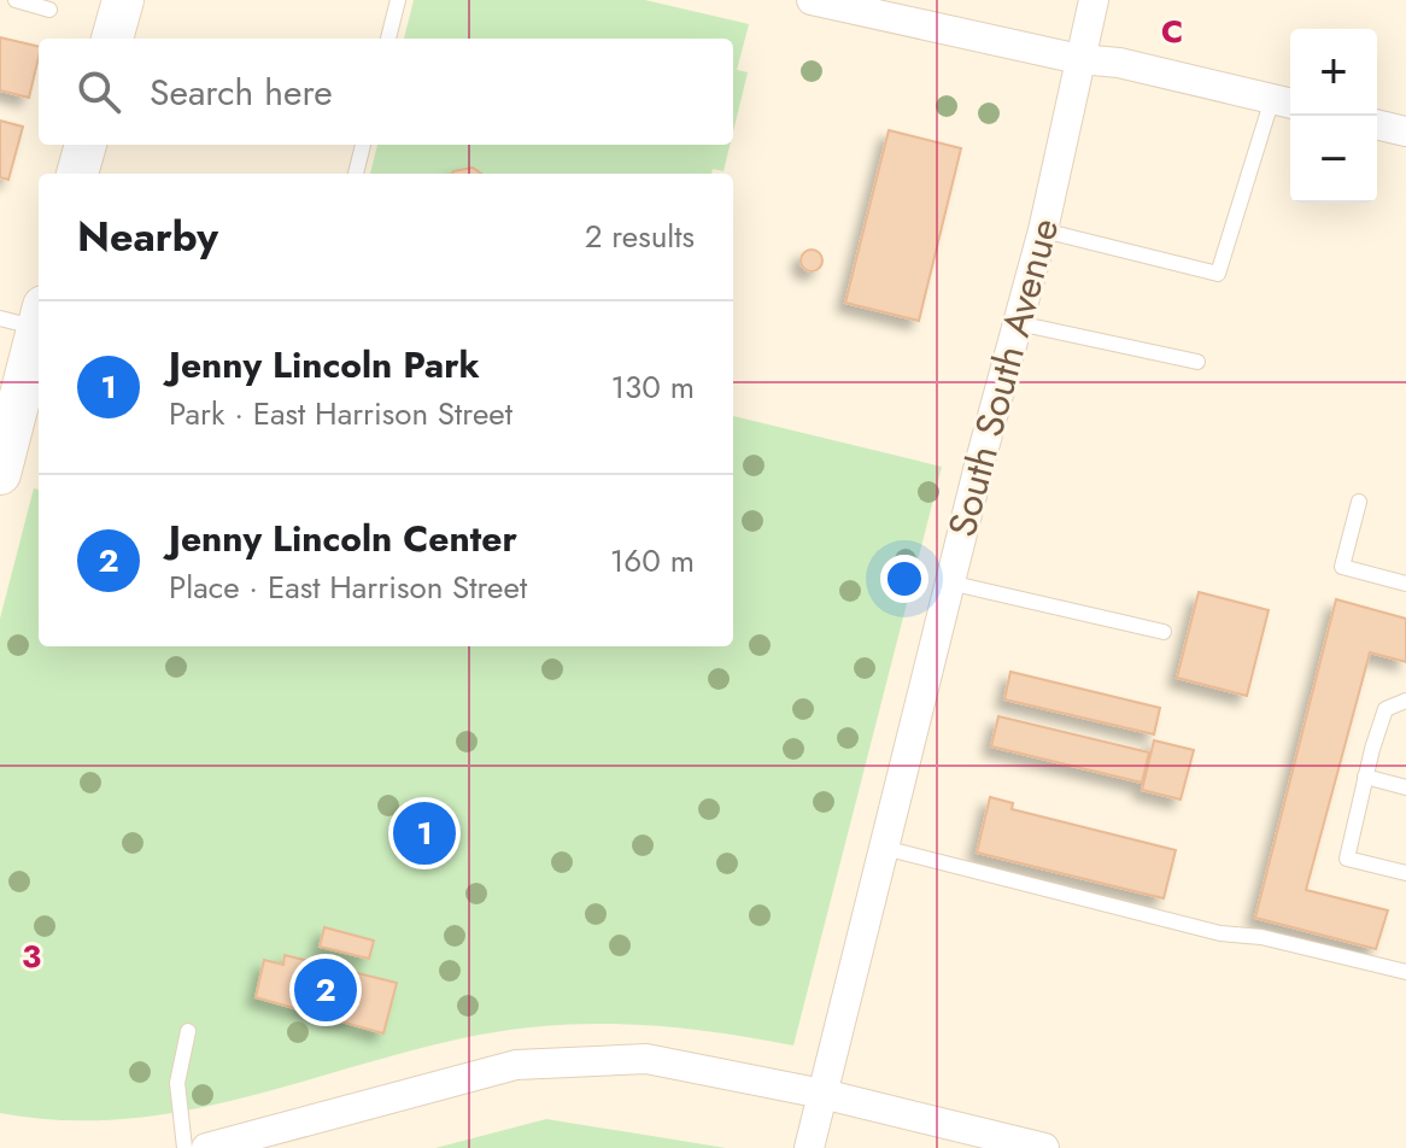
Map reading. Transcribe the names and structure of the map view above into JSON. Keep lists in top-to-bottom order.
{
  "streets": {
    "street": ["South South Avenue"]
  },
  "page": {
    "map_buttons": ["+", "−"],
    "search": "Search here",
    "heading": ["Nearby", "2 results"],
    "list": [
      {
        "mark": "1",
        "name": "Jenny Lincoln Park",
        "note": "Park · East Harrison Street",
        "value": "130 m"
      },
      {
        "mark": "2",
        "name": "Jenny Lincoln Center",
        "note": "Place · East Harrison Street",
        "value": "160 m"
      }
    ],
    "pins": ["1", "2"]
  },
  "grid": {
    "columns": ["C"],
    "rows": ["3"]
  }
}
